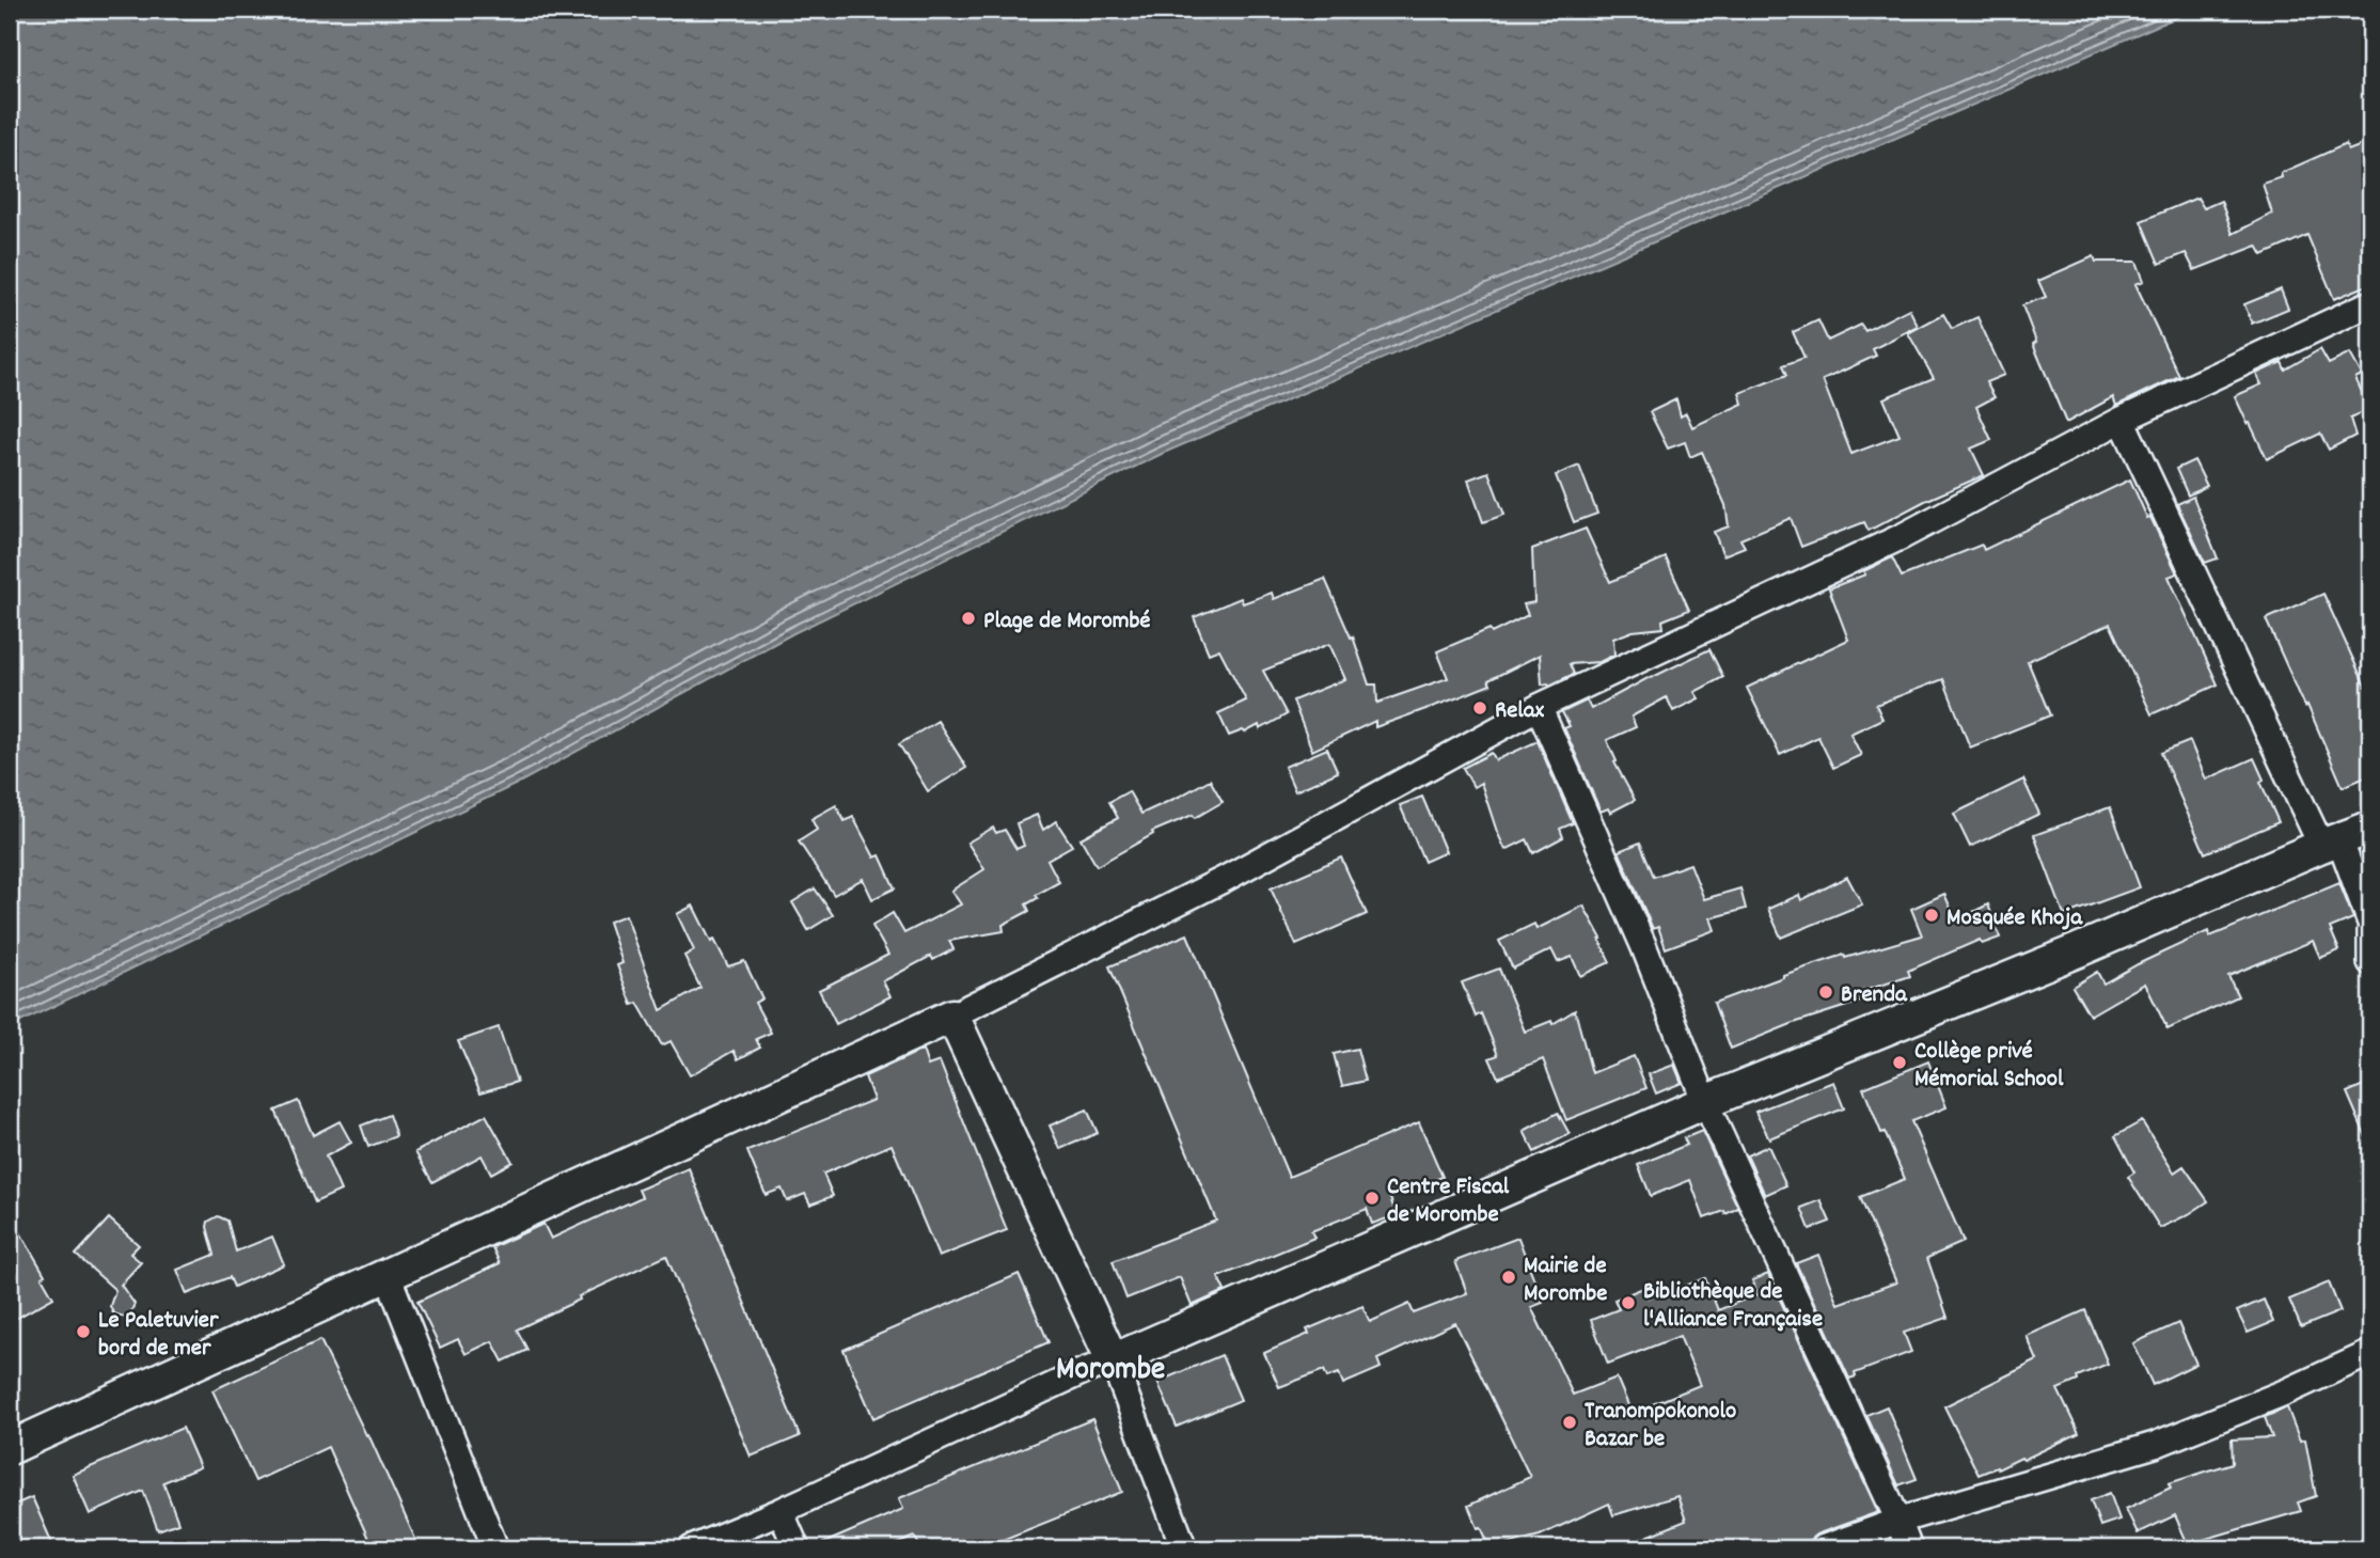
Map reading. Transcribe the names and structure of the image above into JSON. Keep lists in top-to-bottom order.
{
  "districts": ["Morombe"],
  "places": [
    "Plage de Morombé",
    "Relax",
    "Mosquée Khoja",
    "Brenda",
    "Collège privé Mémorial School",
    "Centre Fiscal de Morombe",
    "Mairie de Morombe",
    "Bibliothèque de l'Alliance Française",
    "Le Paletuvier bord de mer",
    "Tranompokonolo Bazar be"
  ]
}
